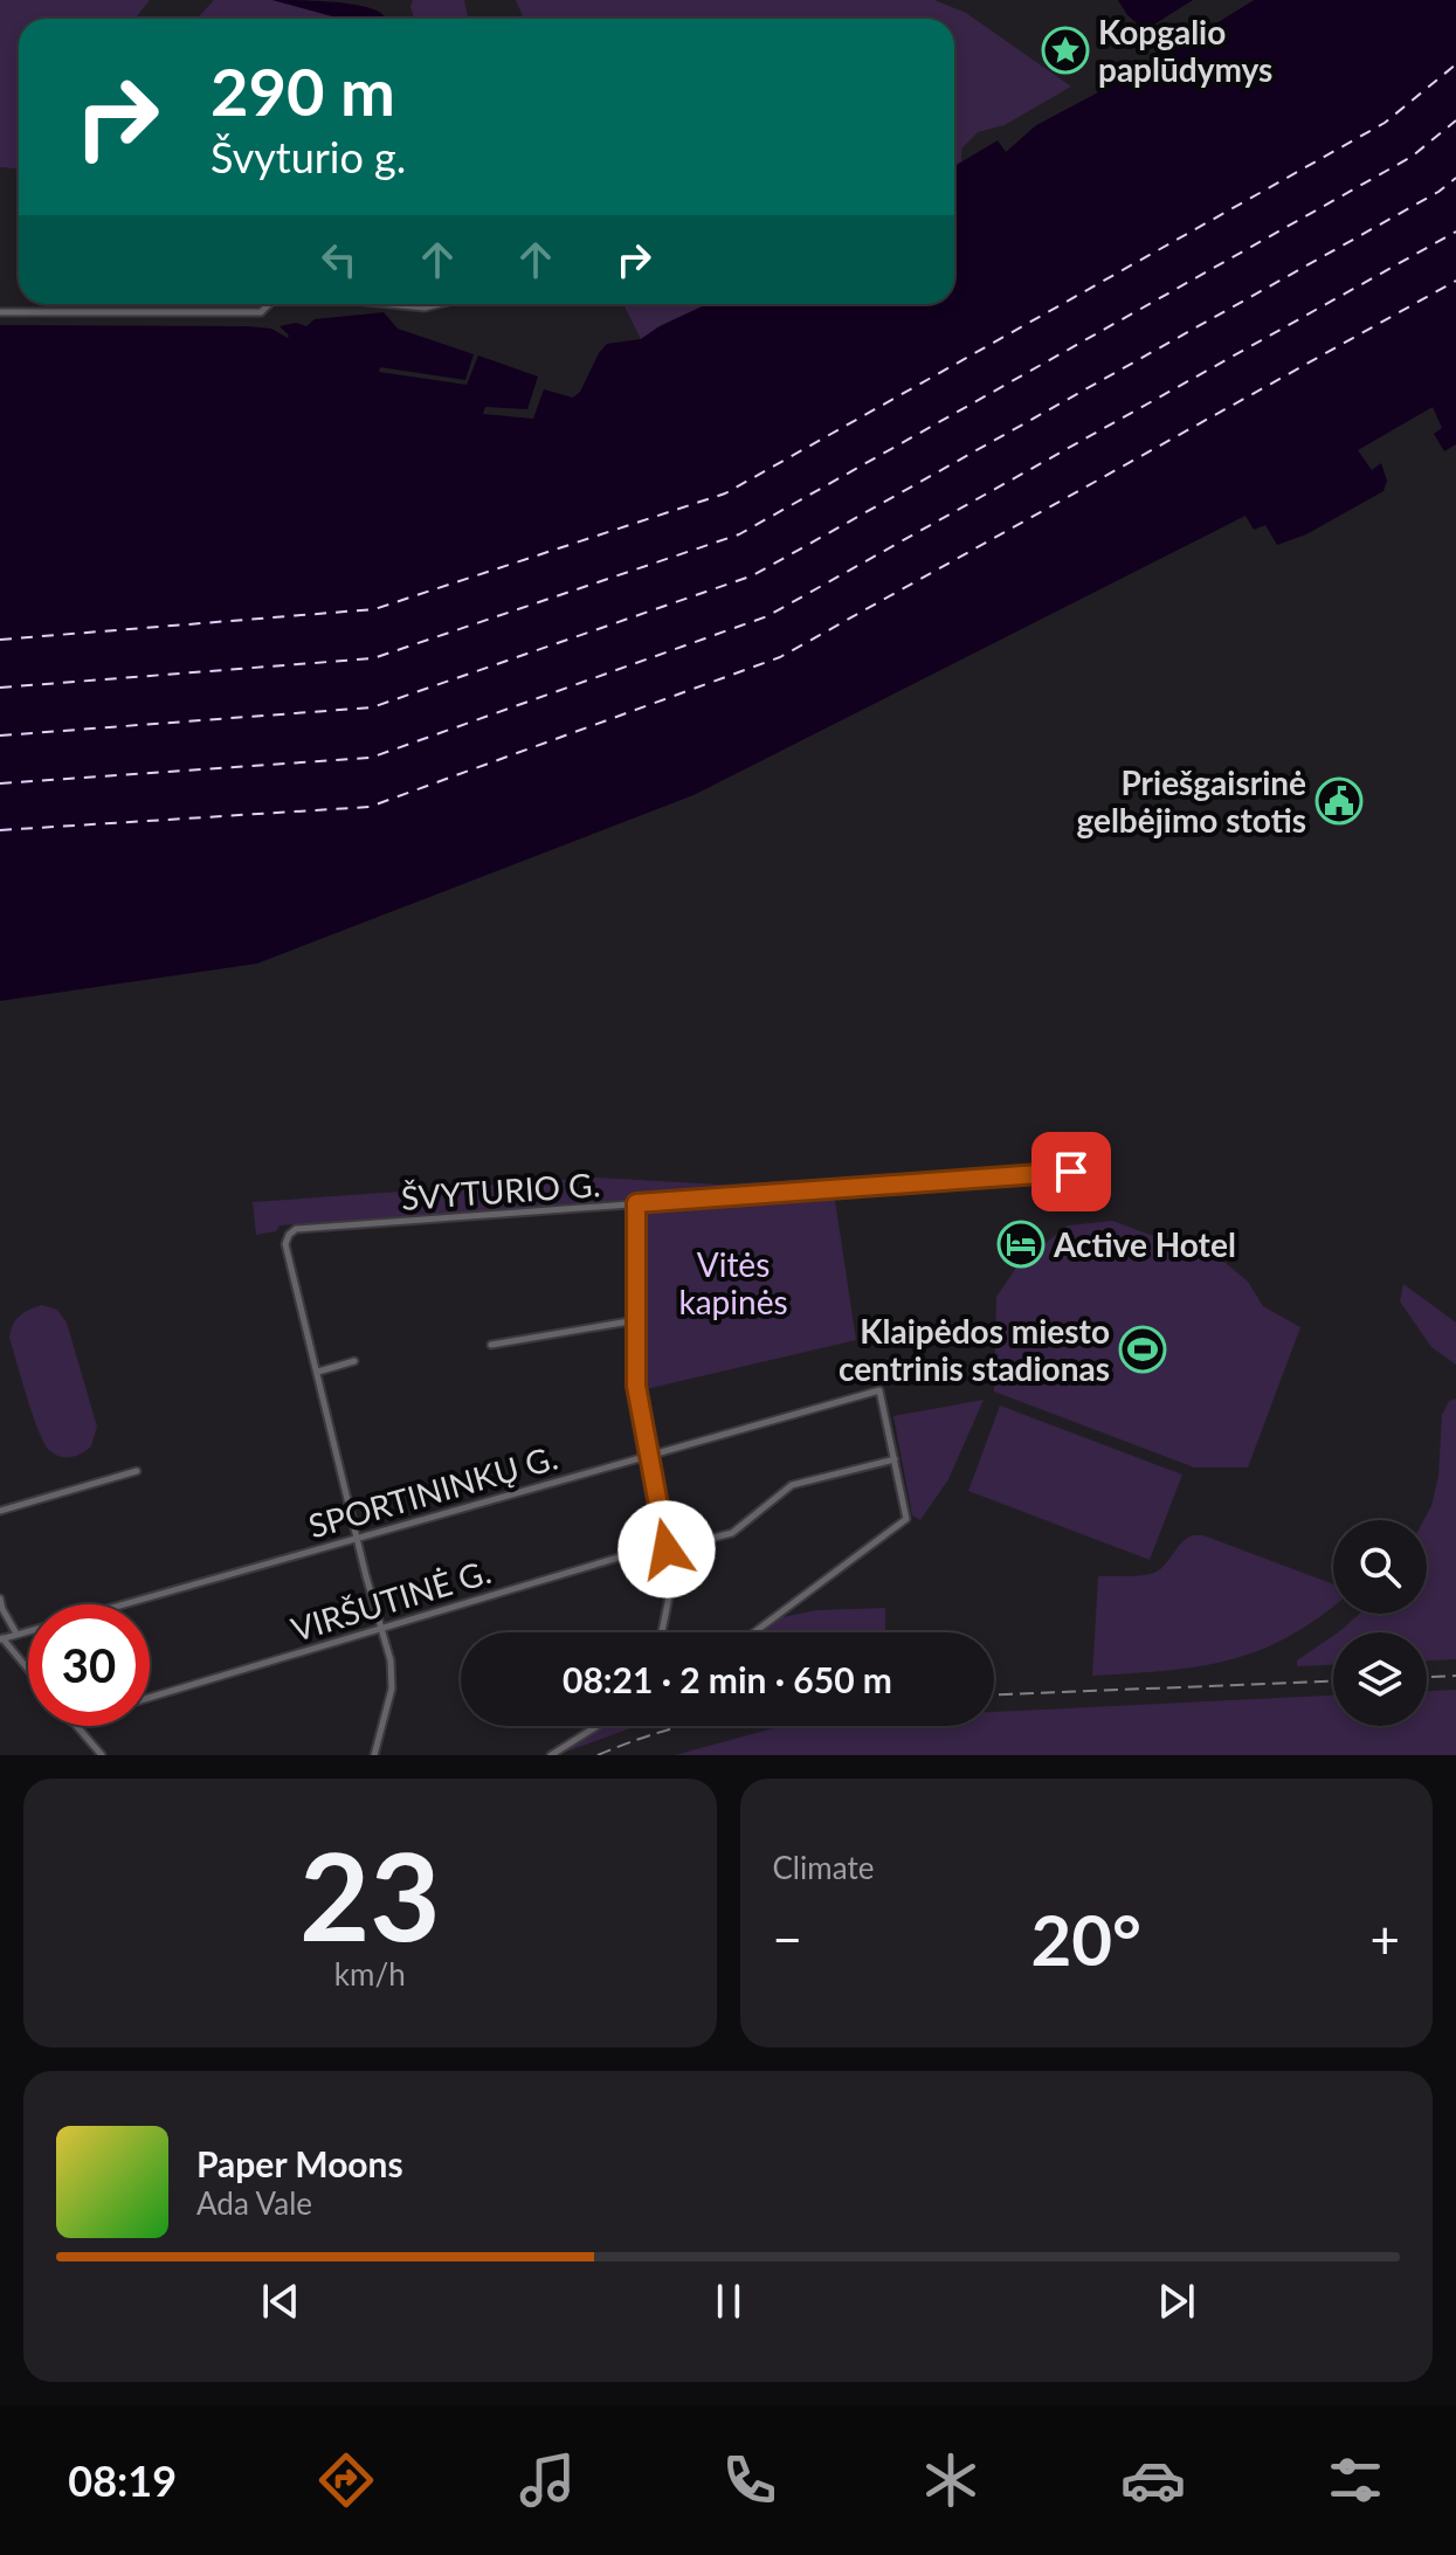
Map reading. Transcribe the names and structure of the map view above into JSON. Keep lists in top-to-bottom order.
{
  "streets": {
    "street": ["ŠVYTURIO G.", "SPORTININKŲ G.", "VIRŠUTINĖ G."]
  },
  "crossings": [
    ["SPORTININKŲ G.", "VIRŠUTINĖ G."]
  ],
  "parks": ["Vitės kapinės"],
  "places": {
    "place": ["Kopgalio paplūdymys"],
    "public building": ["Priešgaisrinė gelbėjimo stotis"],
    "hotel": ["Active Hotel"],
    "sports": ["Klaipėdos miesto centrinis stadionas"]
  },
  "page": {
    "turn": ["290 m", "Švyturio g."],
    "limit": "30",
    "trip": "08:21 · 2 min · 650 m",
    "tile": [
      ["23", "km/h"],
      "Climate"
    ],
    "heat": ["−", "20°", "+"],
    "song": ["Paper Moons", "Ada Vale"],
    "tabs": "08:19"
  }
}
